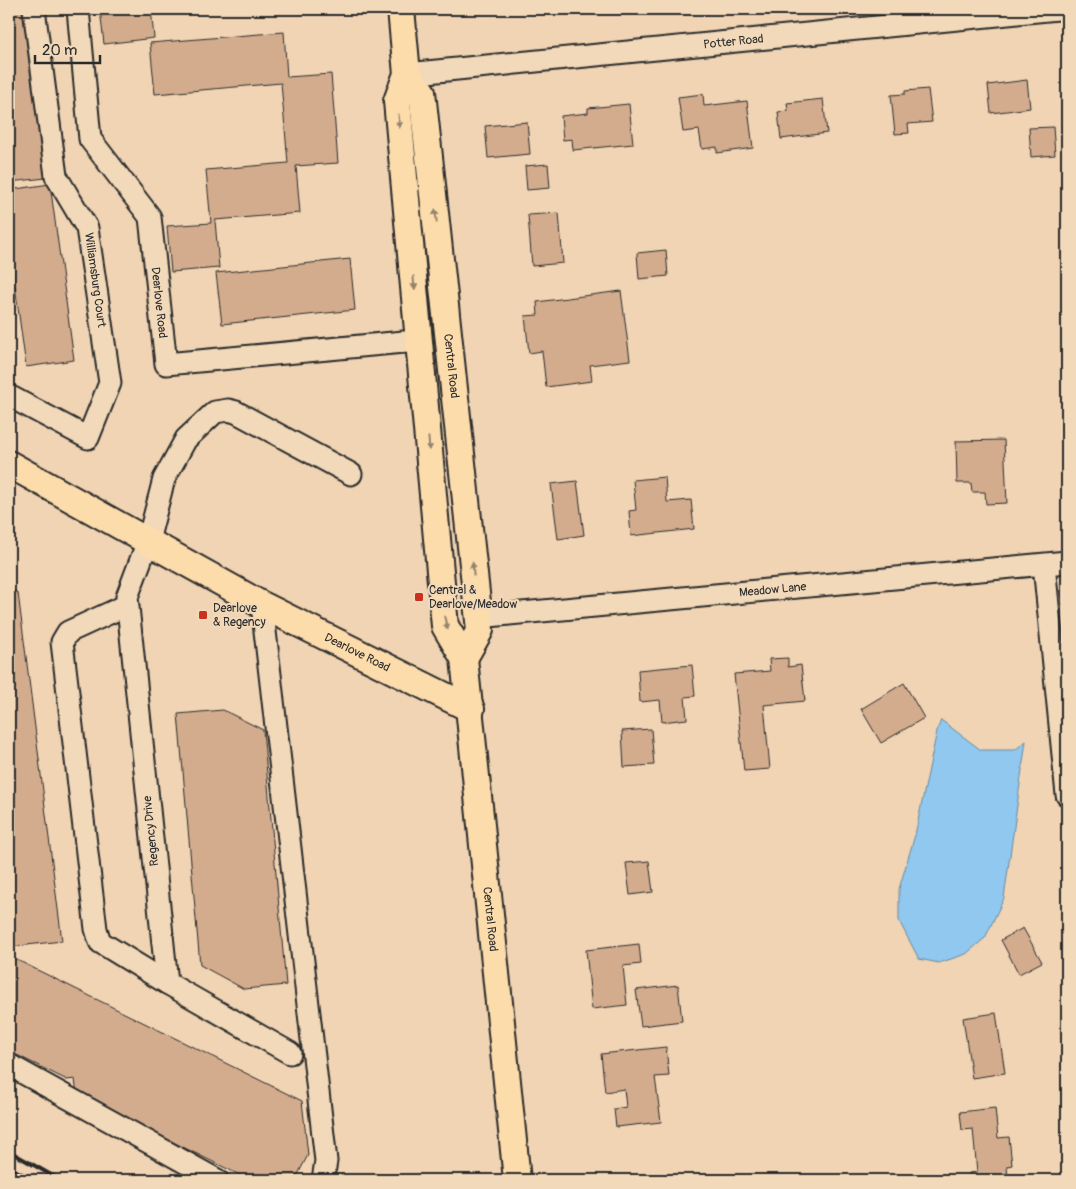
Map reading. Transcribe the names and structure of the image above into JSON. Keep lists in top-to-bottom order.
{
  "streets": {
    "main road": ["Dearlove Road", "Central Road"],
    "street": [
      "Potter Road",
      "Williamsburg Court",
      "Meadow Lane",
      "Regency Drive"
    ]
  },
  "crossings": [
    ["Potter Road", "Central Road"],
    ["Dearlove Road", "Central Road"],
    ["Dearlove Road", "Regency Drive"],
    ["Central Road", "Meadow Lane"]
  ],
  "places": {
    "transit": ["Central & Dearlove/Meadow", "Dearlove & Regency"]
  },
  "scale_bar": "20 m"
}
